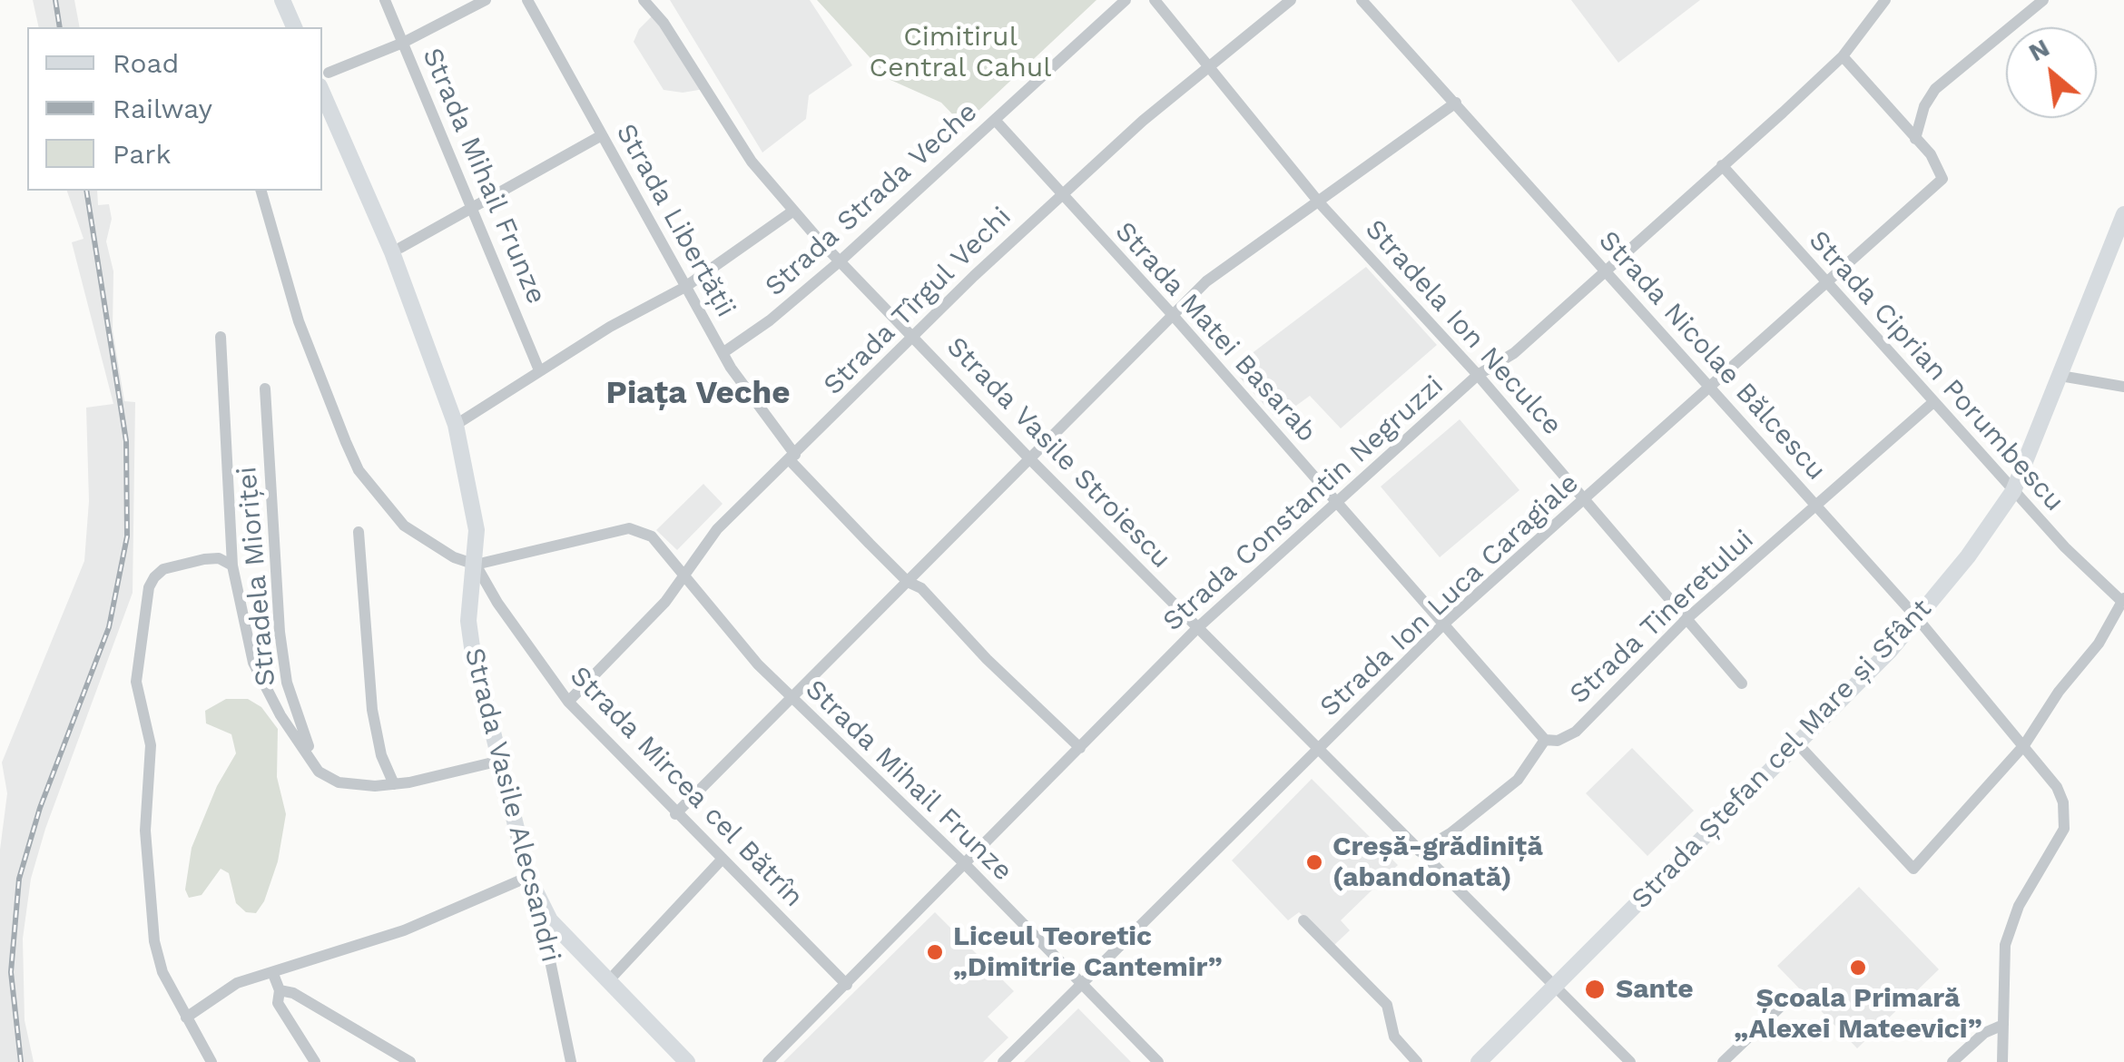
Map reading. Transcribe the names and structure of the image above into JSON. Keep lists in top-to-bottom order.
{
  "streets": {
    "main road": ["Strada Ștefan cel Mare și Sfânt", "Strada Vasile Alecsandri"],
    "street": [
      "Strada Mihail Frunze",
      "Strada Strada Veche",
      "Strada Libertății",
      "Strada Tîrgul Vechi",
      "Stradela Ion Neculce",
      "Strada Matei Basarab",
      "Strada Nicolae Bălcescu",
      "Strada Ciprian Porumbescu",
      "Strada Vasile Stroiescu",
      "Strada Constantin Negruzzi",
      "Stradela Mioriței",
      "Strada Ion Luca Caragiale",
      "Strada Tineretului",
      "Strada Mircea cel Bătrîn"
    ]
  },
  "crossings": [
    ["Strada Mihail Frunze", "Strada Tîrgul Vechi"],
    ["Strada Mihail Frunze", "Strada Constantin Negruzzi"],
    ["Strada Mihail Frunze", "Strada Ion Luca Caragiale"],
    ["Strada Mihail Frunze", "Strada Mircea cel Bătrîn"],
    ["Strada Mihail Frunze", "Strada Vasile Alecsandri"],
    ["Strada Strada Veche", "Strada Libertății"],
    ["Strada Strada Veche", "Strada Matei Basarab"],
    ["Strada Strada Veche", "Strada Vasile Stroiescu"],
    ["Strada Libertății", "Strada Tîrgul Vechi"],
    ["Strada Libertății", "Strada Constantin Negruzzi"],
    ["Strada Tîrgul Vechi", "Stradela Ion Neculce"],
    ["Strada Tîrgul Vechi", "Strada Matei Basarab"],
    ["Strada Tîrgul Vechi", "Strada Vasile Stroiescu"],
    ["Strada Tîrgul Vechi", "Strada Mircea cel Bătrîn"],
    ["Stradela Ion Neculce", "Strada Constantin Negruzzi"],
    ["Stradela Ion Neculce", "Strada Ion Luca Caragiale"],
    ["Stradela Ion Neculce", "Strada Tineretului"],
    ["Strada Matei Basarab", "Strada Constantin Negruzzi"],
    ["Strada Matei Basarab", "Strada Ion Luca Caragiale"],
    ["Strada Matei Basarab", "Strada Tineretului"],
    ["Strada Nicolae Bălcescu", "Strada Constantin Negruzzi"],
    ["Strada Nicolae Bălcescu", "Strada Ion Luca Caragiale"],
    ["Strada Nicolae Bălcescu", "Strada Tineretului"],
    ["Strada Nicolae Bălcescu", "Strada Ștefan cel Mare și Sfânt"],
    ["Strada Ciprian Porumbescu", "Strada Constantin Negruzzi"],
    ["Strada Ciprian Porumbescu", "Strada Ion Luca Caragiale"],
    ["Strada Ciprian Porumbescu", "Strada Tineretului"],
    ["Strada Ciprian Porumbescu", "Strada Ștefan cel Mare și Sfânt"],
    ["Strada Vasile Stroiescu", "Strada Constantin Negruzzi"],
    ["Strada Vasile Stroiescu", "Strada Ion Luca Caragiale"],
    ["Strada Vasile Stroiescu", "Strada Ștefan cel Mare și Sfânt"],
    ["Strada Constantin Negruzzi", "Strada Mircea cel Bătrîn"],
    ["Strada Mircea cel Bătrîn", "Strada Vasile Alecsandri"]
  ],
  "districts": ["Piața Veche"],
  "parks": ["Cimitirul Central Cahul"],
  "places": [
    "Creșă-grădiniță (abandonată)",
    "Liceul Teoretic „Dimitrie Cantemir”",
    "Școala Primară „Alexei Mateevici”",
    "Sante"
  ],
  "legend": ["Road", "Railway", "Park"],
  "north": "top left"
}
